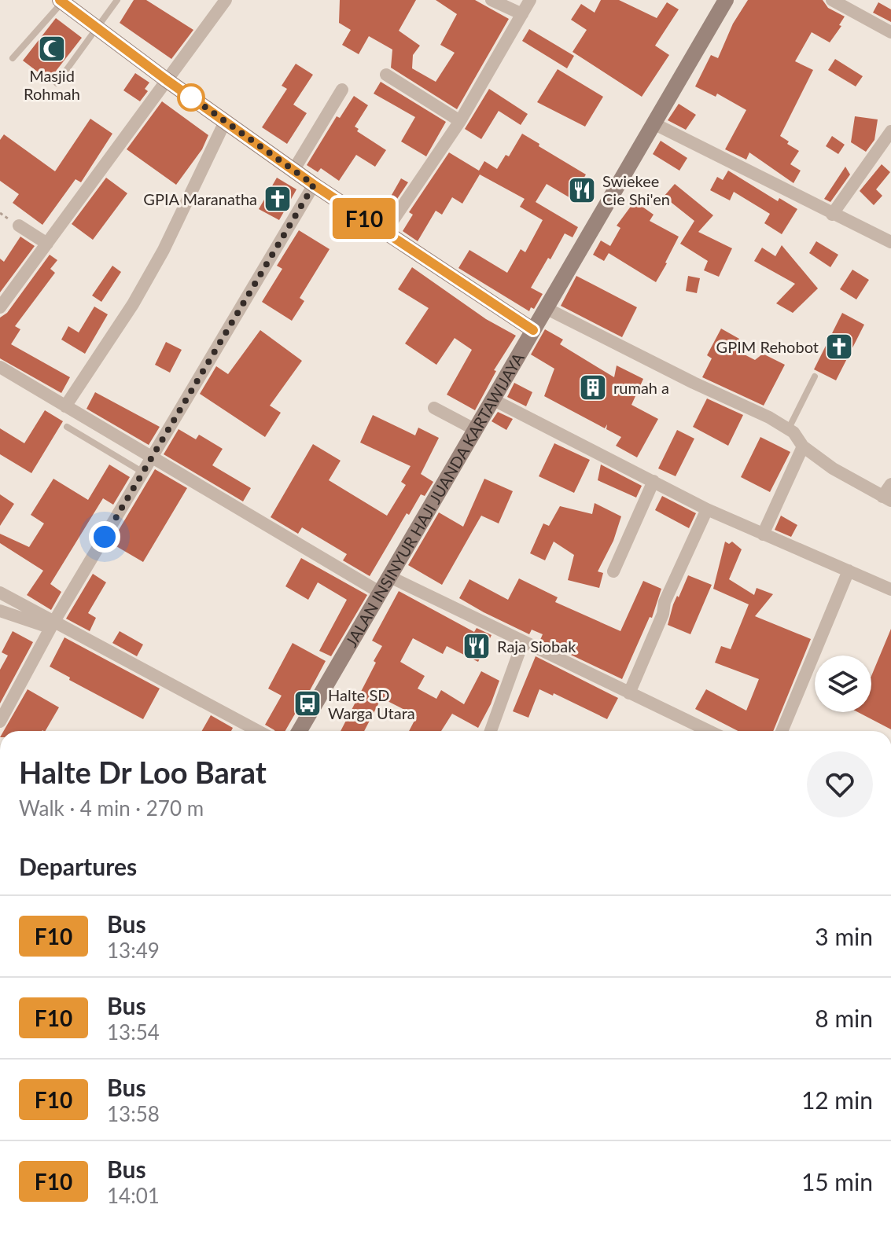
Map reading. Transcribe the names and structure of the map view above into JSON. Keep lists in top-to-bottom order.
{
  "streets": {
    "main road": ["JALAN INSINYUR HAJI JUANDA KARTAWIJAYA"]
  },
  "places": {
    "mosque": ["Masjid Rohmah"],
    "restaurant": ["Swiekee Cie Shi'en", "Raja Siobak"],
    "church": ["GPIA Maranatha", "GPIM Rehobot"],
    "building": ["rumah a"],
    "bus stop": ["Halte SD Warga Utara"]
  },
  "lines": ["bus line F10"],
  "page": {
    "on_map": "F10",
    "heading": [
      ["Halte Dr Loo Barat", "Walk · 4 min · 270 m"],
      "Departures"
    ],
    "list": [
      {
        "mark": "F10",
        "name": "Bus",
        "note": "13:49",
        "value": "3 min"
      },
      {
        "mark": "F10",
        "name": "Bus",
        "note": "13:54",
        "value": "8 min"
      },
      {
        "mark": "F10",
        "name": "Bus",
        "note": "13:58",
        "value": "12 min"
      },
      {
        "mark": "F10",
        "name": "Bus",
        "note": "14:01",
        "value": "15 min"
      }
    ]
  }
}
